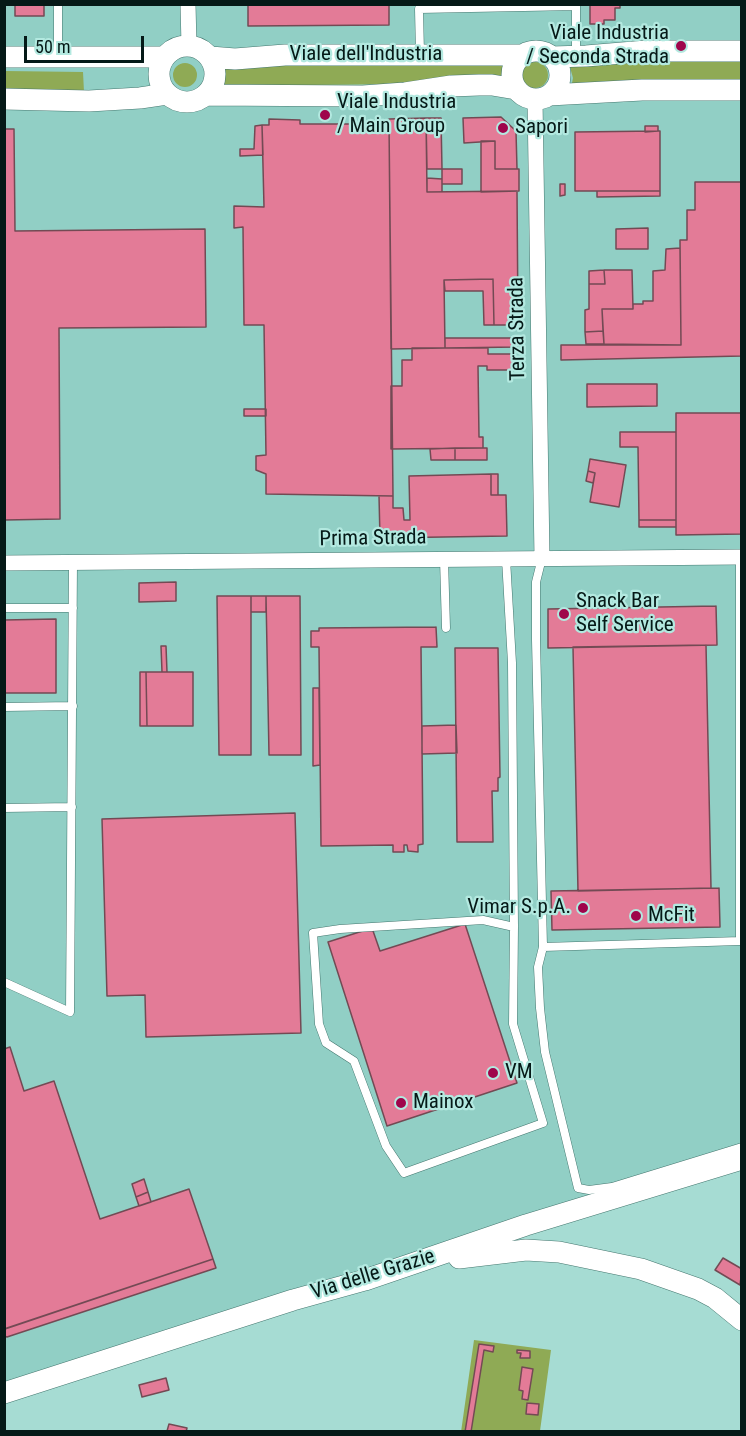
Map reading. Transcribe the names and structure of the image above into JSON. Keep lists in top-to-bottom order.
{
  "streets": {
    "street": [
      "Viale dell'Industria",
      "Terza Strada",
      "Prima Strada",
      "Via delle Grazie"
    ]
  },
  "crossings": [
    ["Viale dell'Industria", "Terza Strada"],
    ["Terza Strada", "Prima Strada"]
  ],
  "places": [
    "Viale Industria / Seconda Strada",
    "Viale Industria / Main Group",
    "Sapori",
    "Snack Bar Self Service",
    "Vimar S.p.A.",
    "McFit",
    "VM",
    "Mainox"
  ],
  "scale_bar": "50 m"
}
